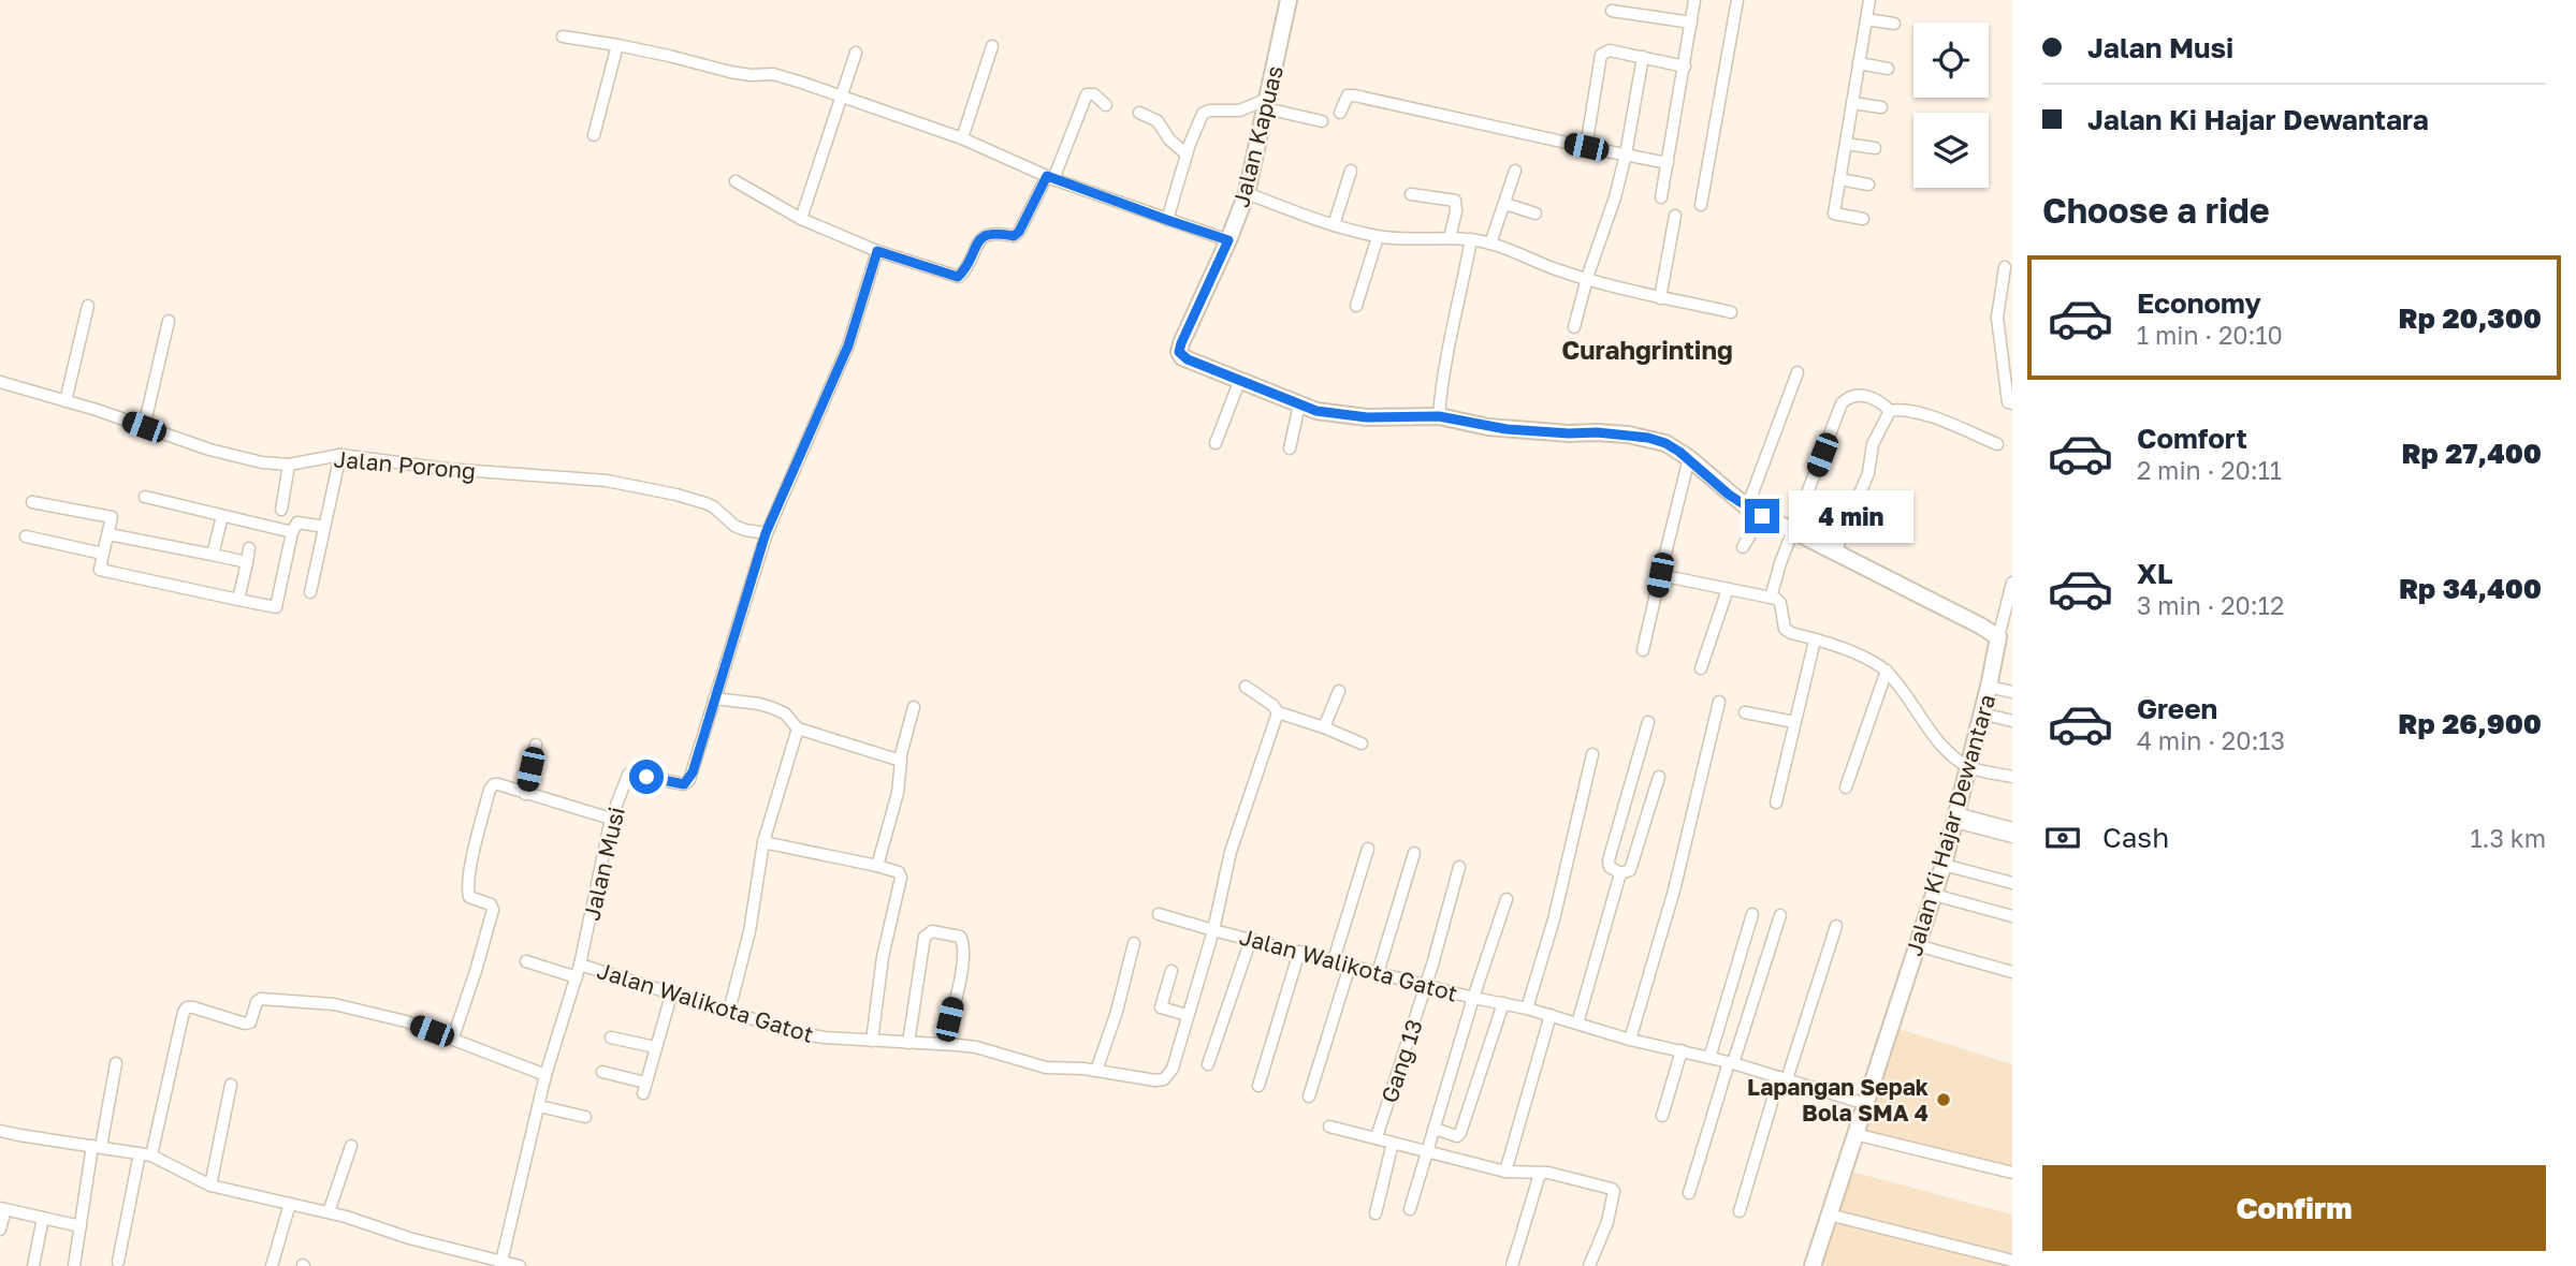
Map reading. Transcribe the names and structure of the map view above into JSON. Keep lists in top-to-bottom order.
{
  "streets": {
    "main road": ["Jalan Kapuas", "Jalan Ki Hajar Dewantara"],
    "street": [
      "Jalan Porong",
      "Jalan Musi",
      "Jalan Walikota Gatot",
      "Gang 13"
    ]
  },
  "crossings": [
    ["Jalan Porong", "Jalan Musi"],
    ["Jalan Ki Hajar Dewantara", "Jalan Walikota Gatot"],
    ["Jalan Musi", "Jalan Walikota Gatot"],
    ["Jalan Walikota Gatot", "Gang 13"]
  ],
  "districts": ["Curahgrinting"],
  "places": ["Lapangan Sepak Bola SMA 4"],
  "page": {
    "banner": ["Jalan Musi", "Jalan Ki Hajar Dewantara"],
    "heading": "Choose a ride",
    "list": [
      {
        "name": "Economy",
        "note": "1 min · 20:10",
        "value": "Rp 20,300"
      },
      {
        "name": "Comfort",
        "note": "2 min · 20:11",
        "value": "Rp 27,400"
      },
      {
        "name": "XL",
        "note": "3 min · 20:12",
        "value": "Rp 34,400"
      },
      {
        "name": "Green",
        "note": "4 min · 20:13",
        "value": "Rp 26,900"
      }
    ],
    "bubble": "4 min",
    "pay": ["Cash", "1.3 km"],
    "buttons": "Confirm"
  }
}
